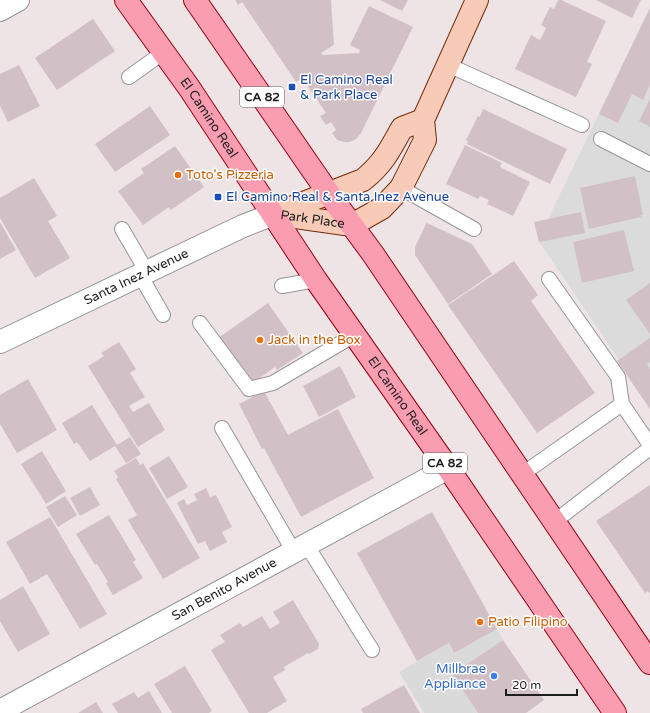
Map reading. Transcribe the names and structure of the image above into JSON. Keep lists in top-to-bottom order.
{
  "streets": {
    "main road": ["CA 82", "El Camino Real", "Park Place"],
    "street": ["Santa Inez Avenue", "San Benito Avenue"]
  },
  "crossings": [
    ["CA 82", "Park Place"],
    ["El Camino Real", "Park Place"],
    ["El Camino Real", "Santa Inez Avenue"],
    ["El Camino Real", "San Benito Avenue"],
    ["Park Place", "Santa Inez Avenue"]
  ],
  "places": {
    "transit": ["El Camino Real & Park Place", "El Camino Real & Santa Inez Avenue"],
    "other": [
      "Toto's Pizzeria",
      "Jack in the Box",
      "Patio Filipino",
      "Millbrae Appliance"
    ]
  },
  "scale_bar": "20 m"
}
